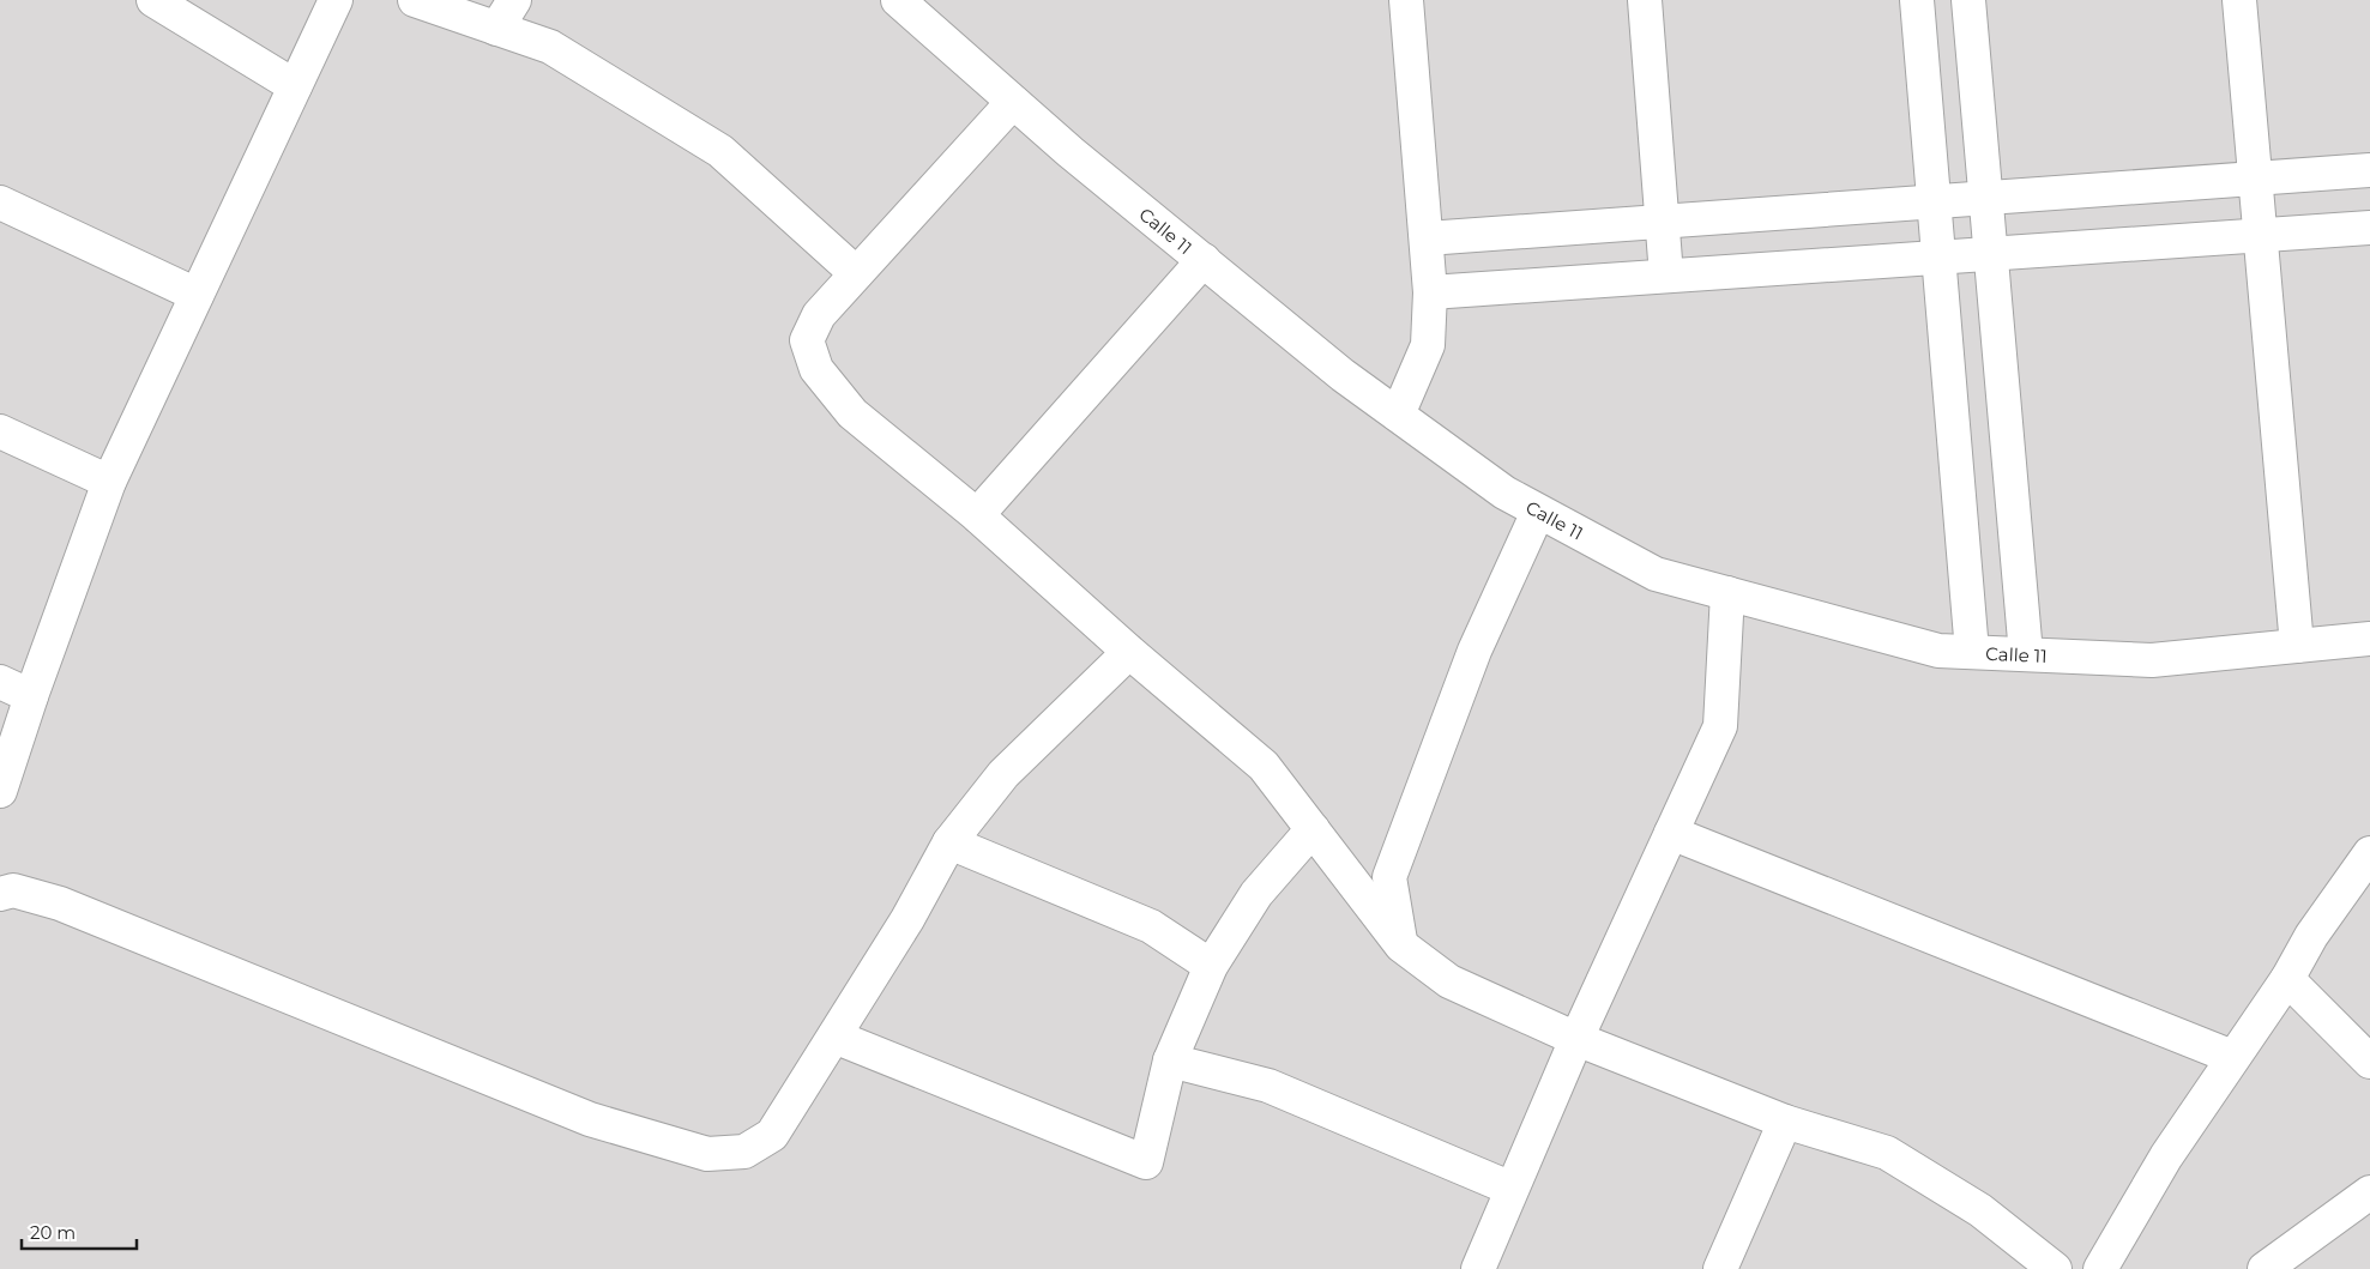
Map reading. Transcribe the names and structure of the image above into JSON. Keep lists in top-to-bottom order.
{
  "streets": {
    "street": ["Calle 11"]
  },
  "scale_bar": "20 m"
}
